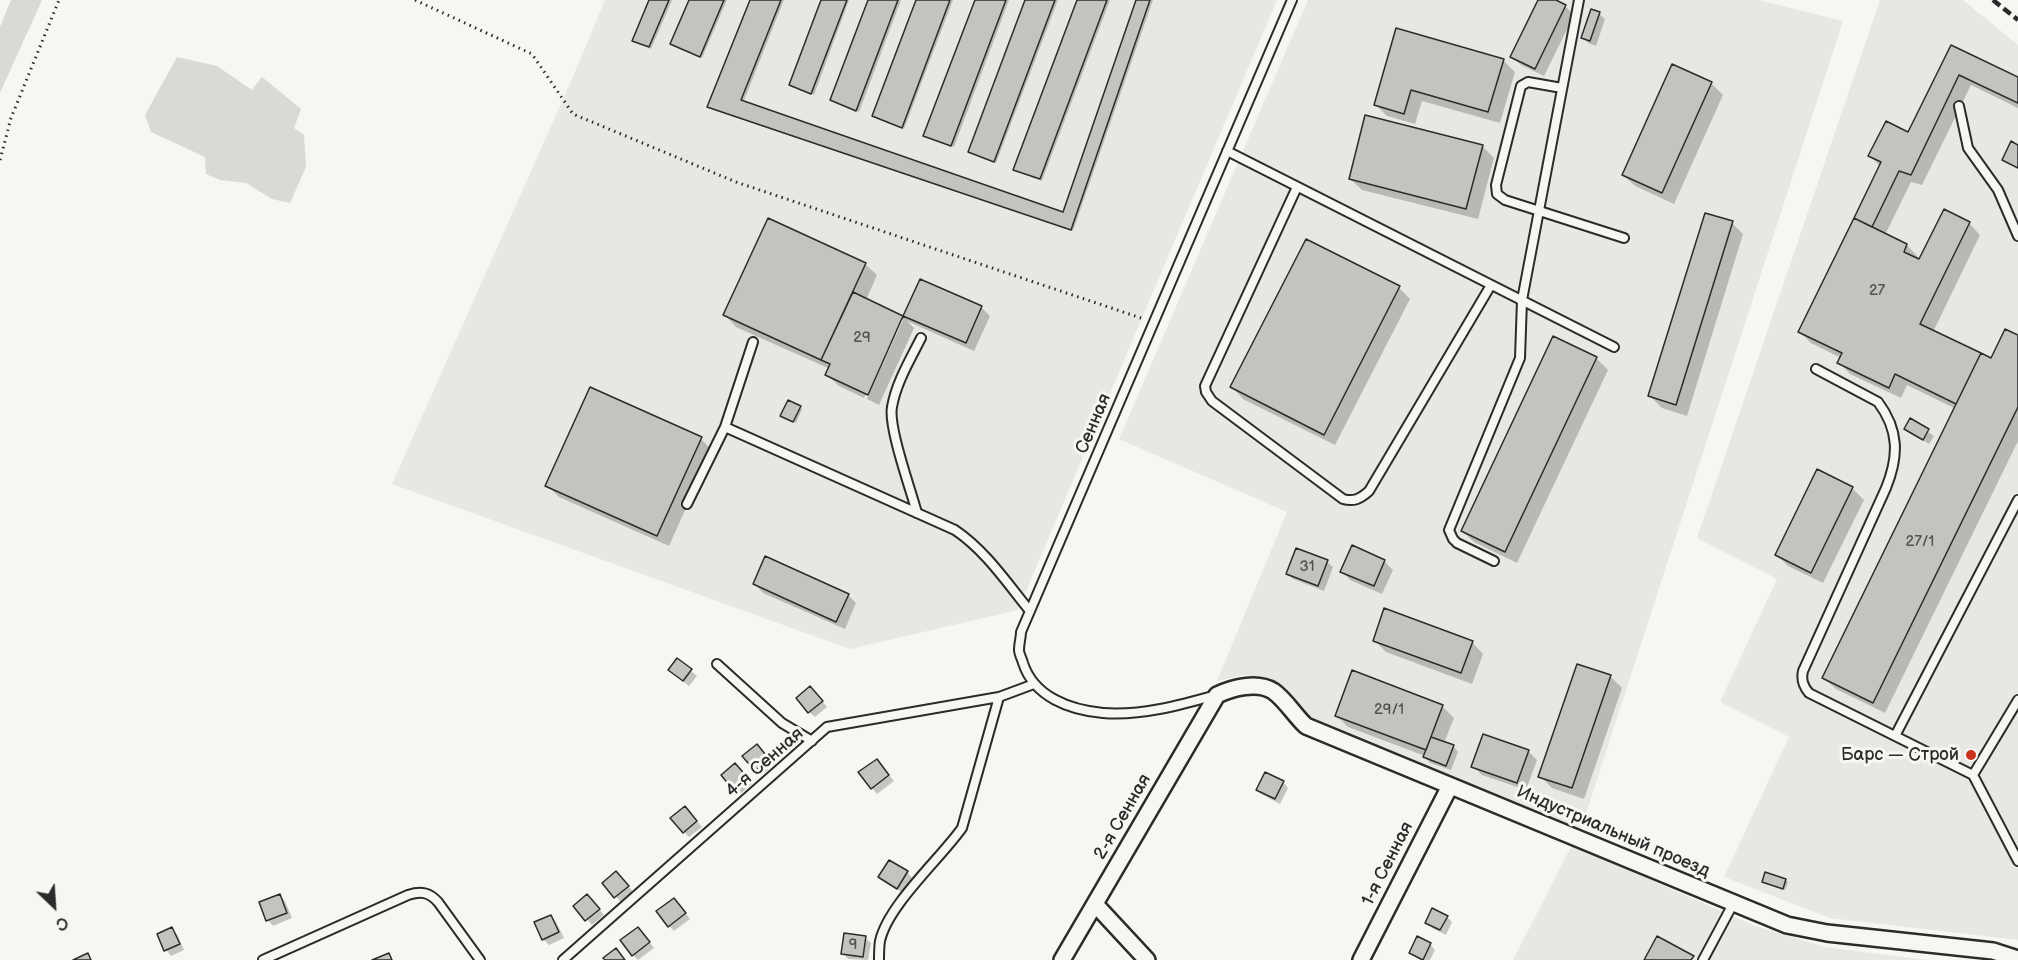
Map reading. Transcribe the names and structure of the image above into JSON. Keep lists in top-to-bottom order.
{
  "streets": {
    "street": ["2-я Сенная", "Индустриальный проезд", "1-я Сенная"],
    "lane": ["Сенная", "4-я Сенная"]
  },
  "crossings": [
    ["Сенная", "4-я Сенная"],
    ["Сенная", "2-я Сенная"],
    ["Сенная", "Индустриальный проезд"],
    ["2-я Сенная", "Индустриальный проезд"],
    ["Индустриальный проезд", "1-я Сенная"]
  ],
  "places": ["Барс — Строй"],
  "house_numbers": [
    "27",
    "29",
    "27/1",
    "31",
    "29/1",
    "9"
  ],
  "north": "bottom right"
}
